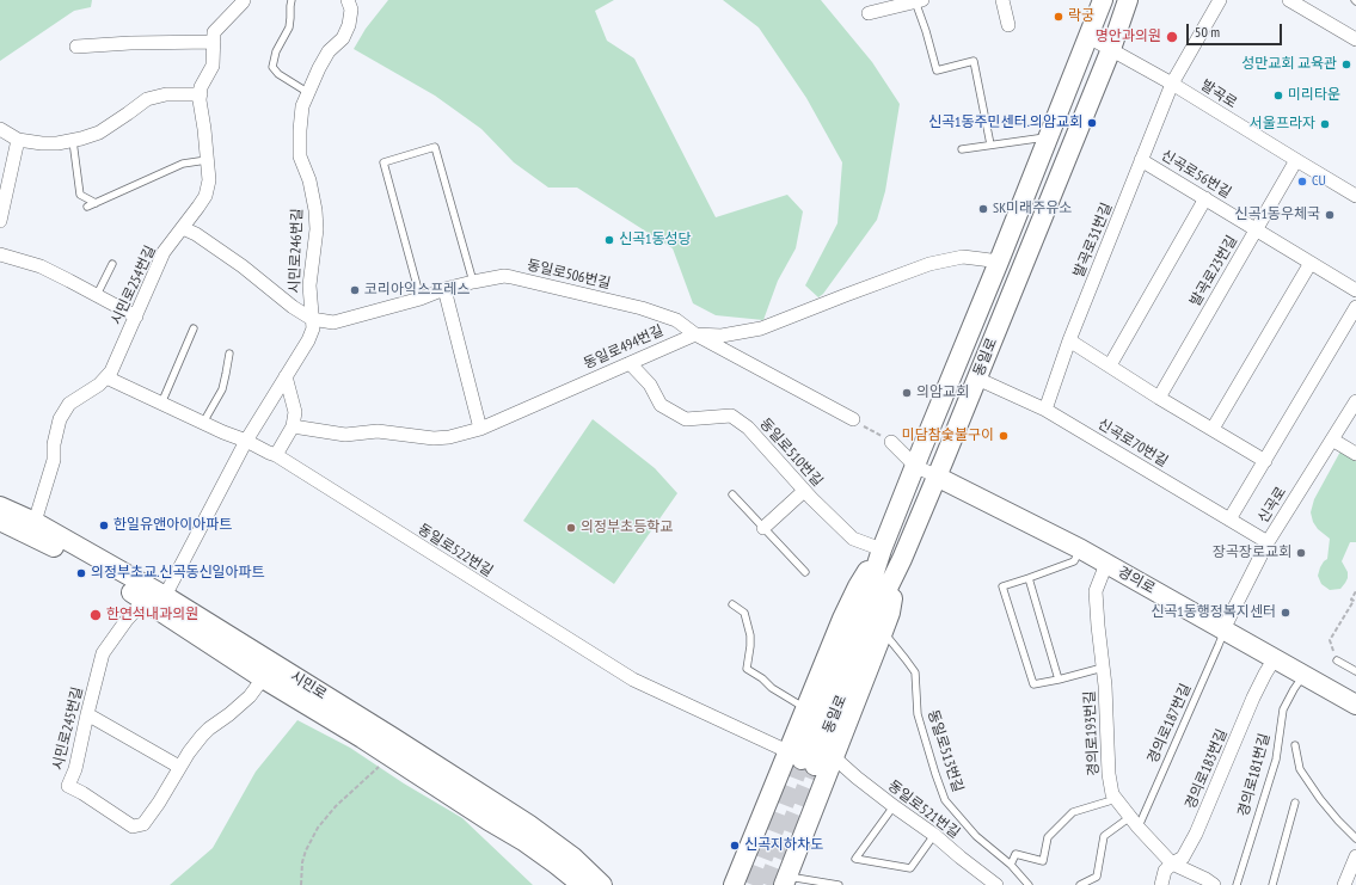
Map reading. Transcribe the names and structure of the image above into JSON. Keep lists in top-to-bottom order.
{
  "streets": {
    "street": [
      "발곡로",
      "신곡로56번길",
      "발곡로31번길",
      "시민로246번길",
      "발곡로23번길",
      "동일로506번길",
      "시민로254번길",
      "동일로494번길",
      "동일로",
      "신곡로70번길",
      "동일로510번길",
      "신곡로",
      "동일로522번길",
      "경의로",
      "시민로",
      "시민로245번길",
      "경의로193번길",
      "경의로183번길",
      "동일로521번길"
    ],
    "lane": ["경의로187번길", "동일로513번길", "경의로181번길"]
  },
  "crossings": [
    ["발곡로", "발곡로31번길"],
    ["발곡로", "발곡로23번길"],
    ["발곡로", "동일로"],
    ["신곡로56번길", "발곡로31번길"],
    ["신곡로56번길", "발곡로23번길"],
    ["발곡로31번길", "신곡로70번길"],
    ["시민로246번길", "동일로506번길"],
    ["시민로246번길", "동일로522번길"],
    ["시민로246번길", "시민로"],
    ["시민로246번길", "시민로245번길"],
    ["동일로506번길", "시민로254번길"],
    ["동일로506번길", "동일로494번길"],
    ["시민로254번길", "동일로522번길"],
    ["시민로254번길", "시민로"],
    ["동일로494번길", "동일로"],
    ["동일로494번길", "동일로510번길"],
    ["동일로", "신곡로70번길"],
    ["동일로", "동일로510번길"],
    ["동일로", "동일로522번길"],
    ["동일로", "경의로"],
    ["신곡로70번길", "신곡로"],
    ["신곡로", "경의로"],
    ["신곡로", "경의로187번길"],
    ["경의로", "경의로187번길"],
    ["경의로", "경의로193번길"],
    ["경의로", "경의로183번길"],
    ["경의로", "경의로181번길"],
    ["시민로", "시민로245번길"],
    ["경의로187번길", "경의로193번길"],
    ["경의로193번길", "경의로183번길"]
  ],
  "places": [
    "락궁",
    "명안과의원",
    "성만교회 교육관",
    "미리타운",
    "신곡1동주민센터.의암교회",
    "서울프라자",
    "CU",
    "SK미래주유소",
    "신곡1동우체국",
    "신곡1동성당",
    "코리아익스프레스",
    "의암교회",
    "미담참숯불구이",
    "한일유앤아이아파트",
    "의정부초등학교",
    "장곡장로교회",
    "의정부초교.신곡동신일아파트",
    "신곡1동행정복지센터",
    "한연석내과의원",
    "신곡지하차도"
  ],
  "scale_bar": "50 m"
}
